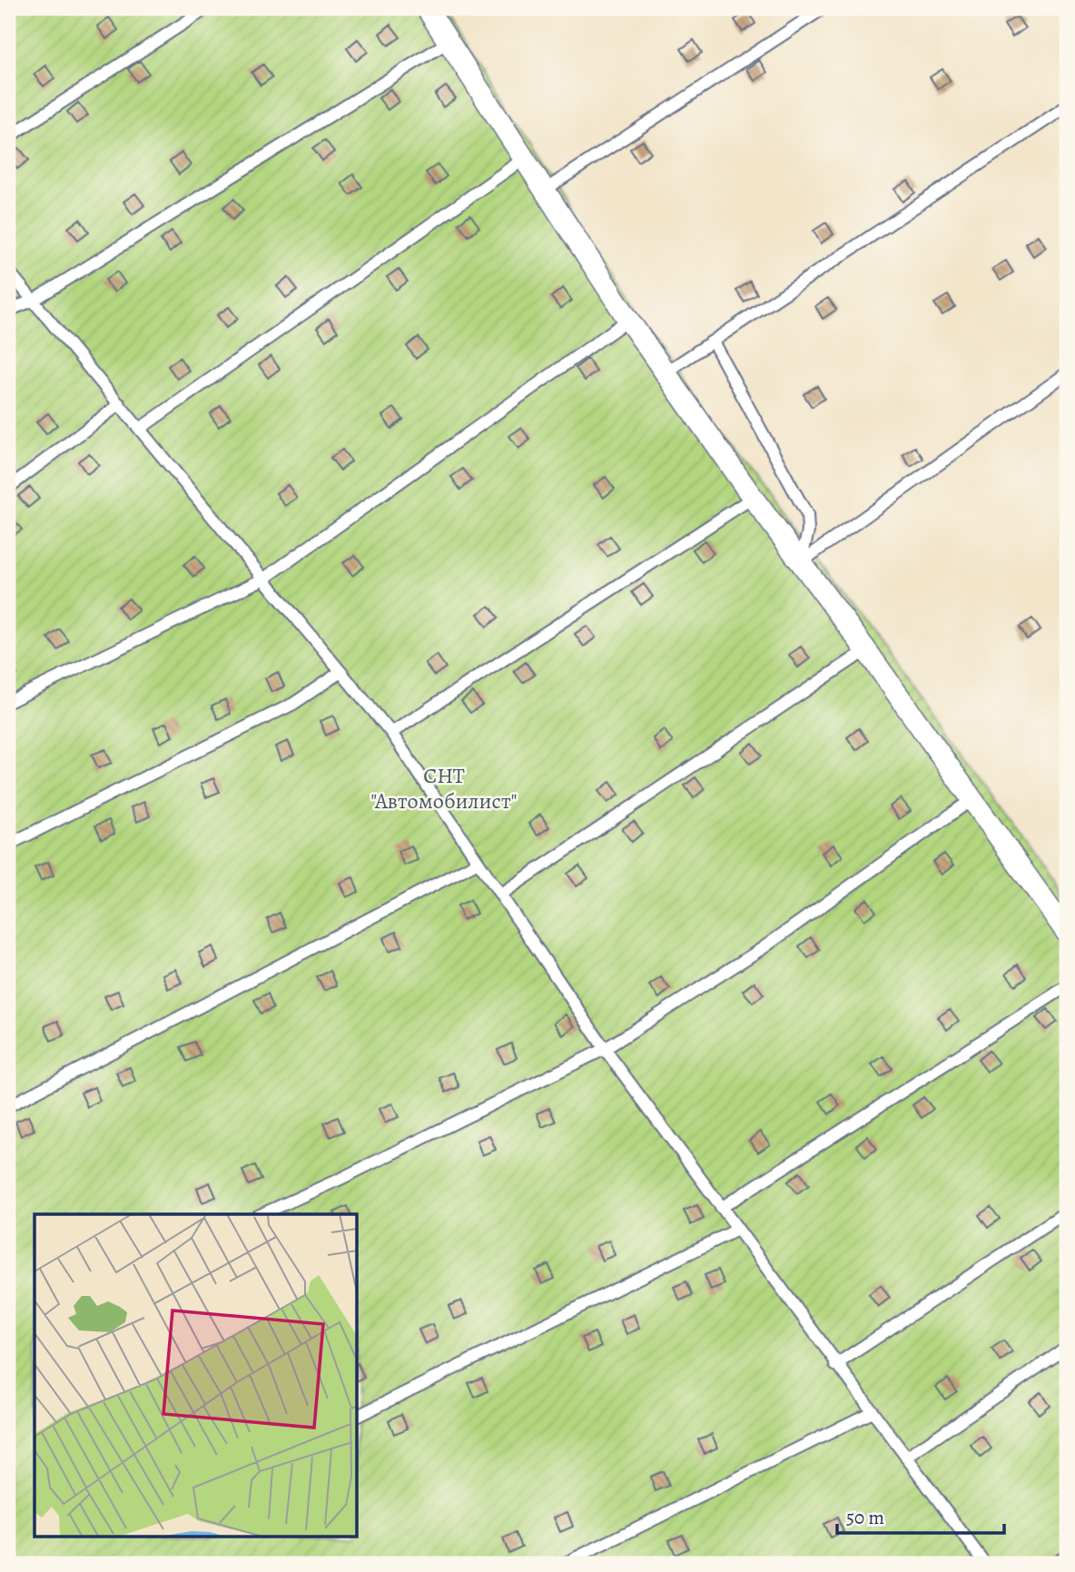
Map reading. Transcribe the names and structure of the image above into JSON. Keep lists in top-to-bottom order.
{
  "parks": ["СНТ \"Автомобилист\""],
  "scale_bar": "50 m"
}
